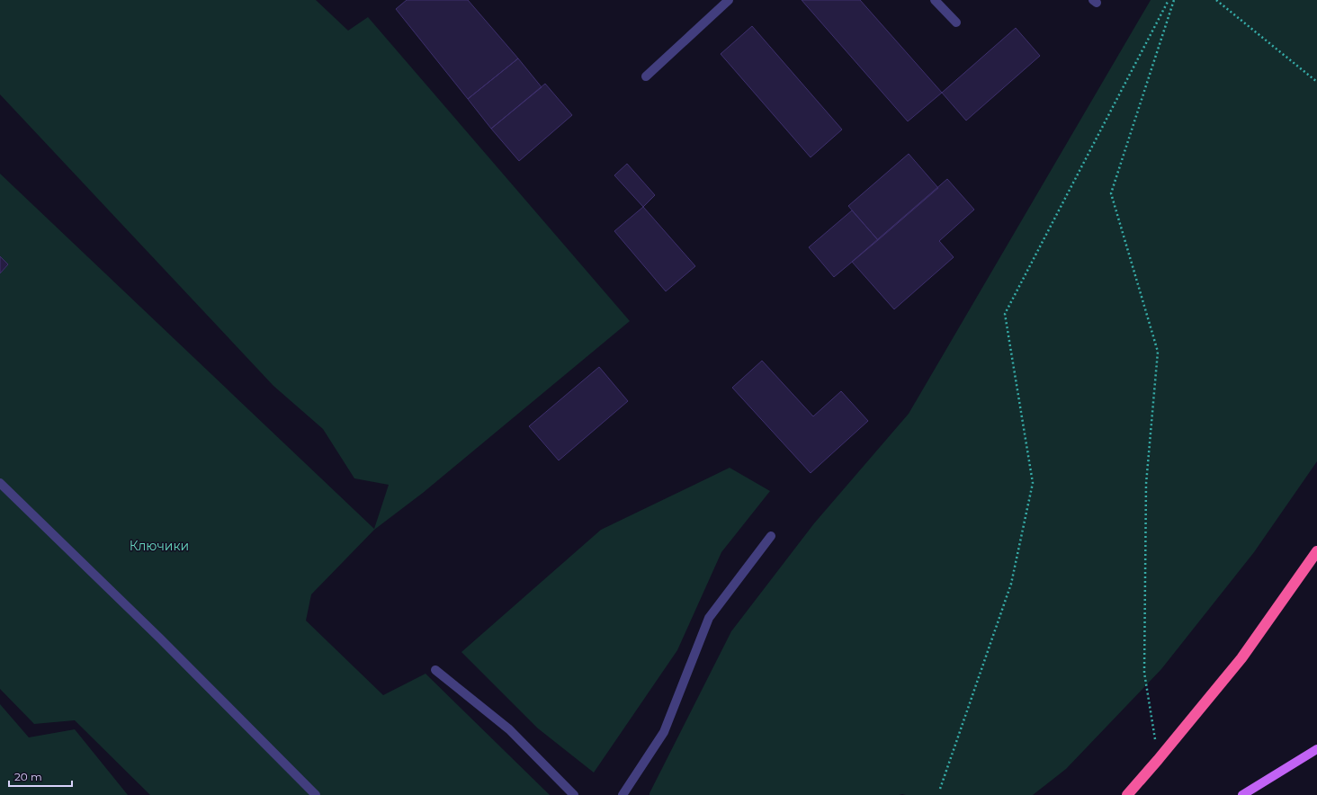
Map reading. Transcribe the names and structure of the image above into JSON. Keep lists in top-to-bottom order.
{
  "parks": ["Ключики"],
  "scale_bar": "20 m"
}
